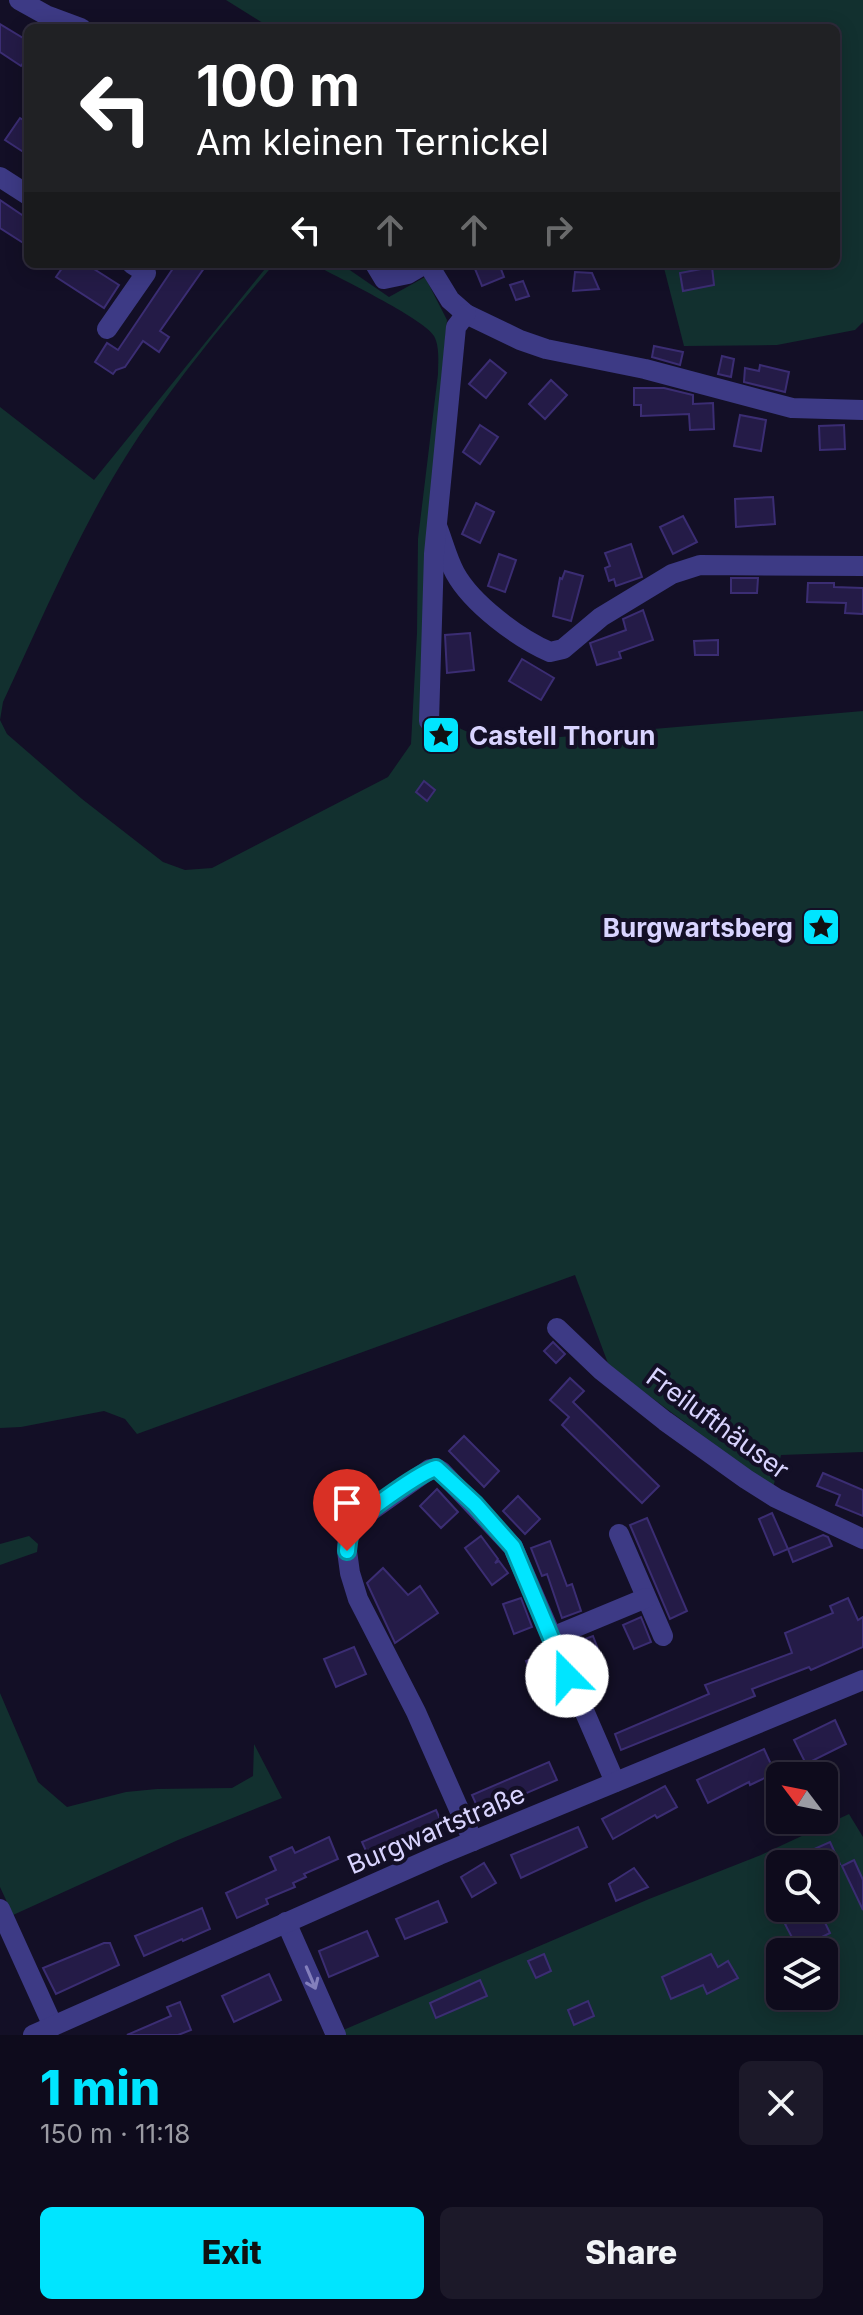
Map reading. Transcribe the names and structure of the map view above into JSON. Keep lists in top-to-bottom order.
{
  "streets": {
    "street": ["Freilufthäuser", "Burgwartstraße"]
  },
  "places": {
    "place": ["Castell Thorun", "Burgwartsberg"]
  },
  "north": "top left",
  "page": {
    "turn": ["100 m", "Am kleinen Ternickel"],
    "heading": ["1 min", "150 m · 11:18"],
    "buttons": ["Exit", "Share"]
  }
}
